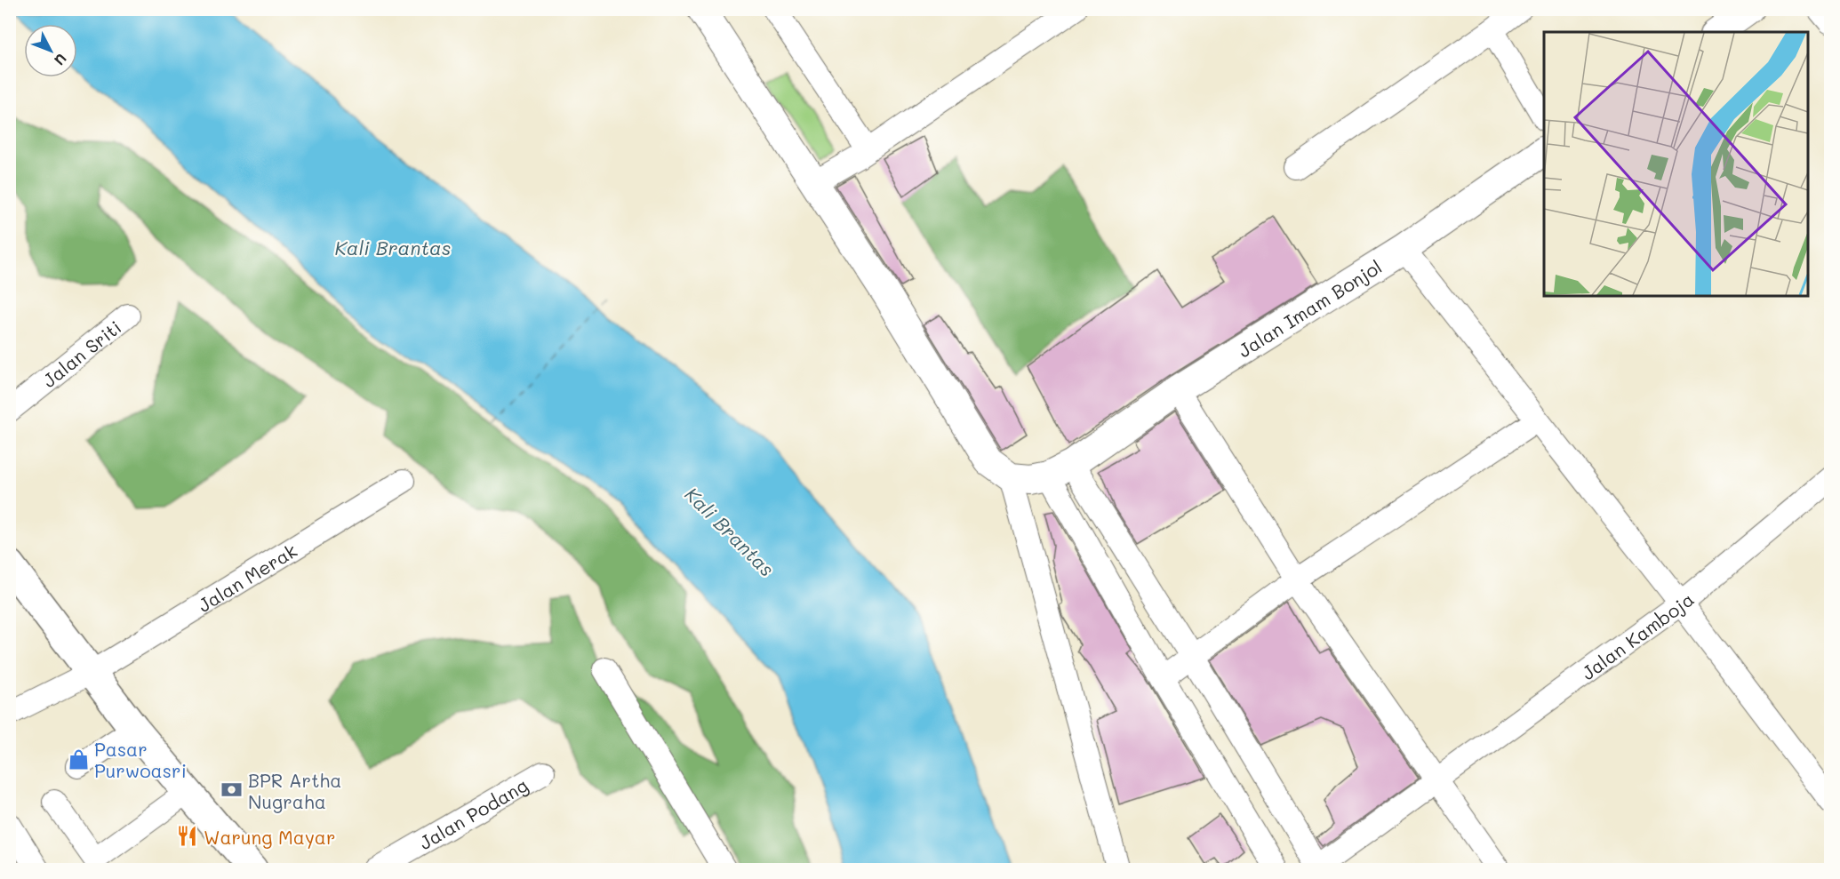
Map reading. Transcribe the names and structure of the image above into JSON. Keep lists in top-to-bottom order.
{
  "streets": {
    "main road": ["Jalan Imam Bonjol"],
    "street": [
      "Jalan Sriti",
      "Jalan Merak",
      "Jalan Kamboja",
      "Jalan Podang"
    ]
  },
  "water": ["Kali Brantas"],
  "places": {
    "shop": ["Pasar Purwoasri"],
    "bank": ["BPR Artha Nugraha"],
    "restaurant": ["Warung Mayar"]
  },
  "north": "bottom right"
}
